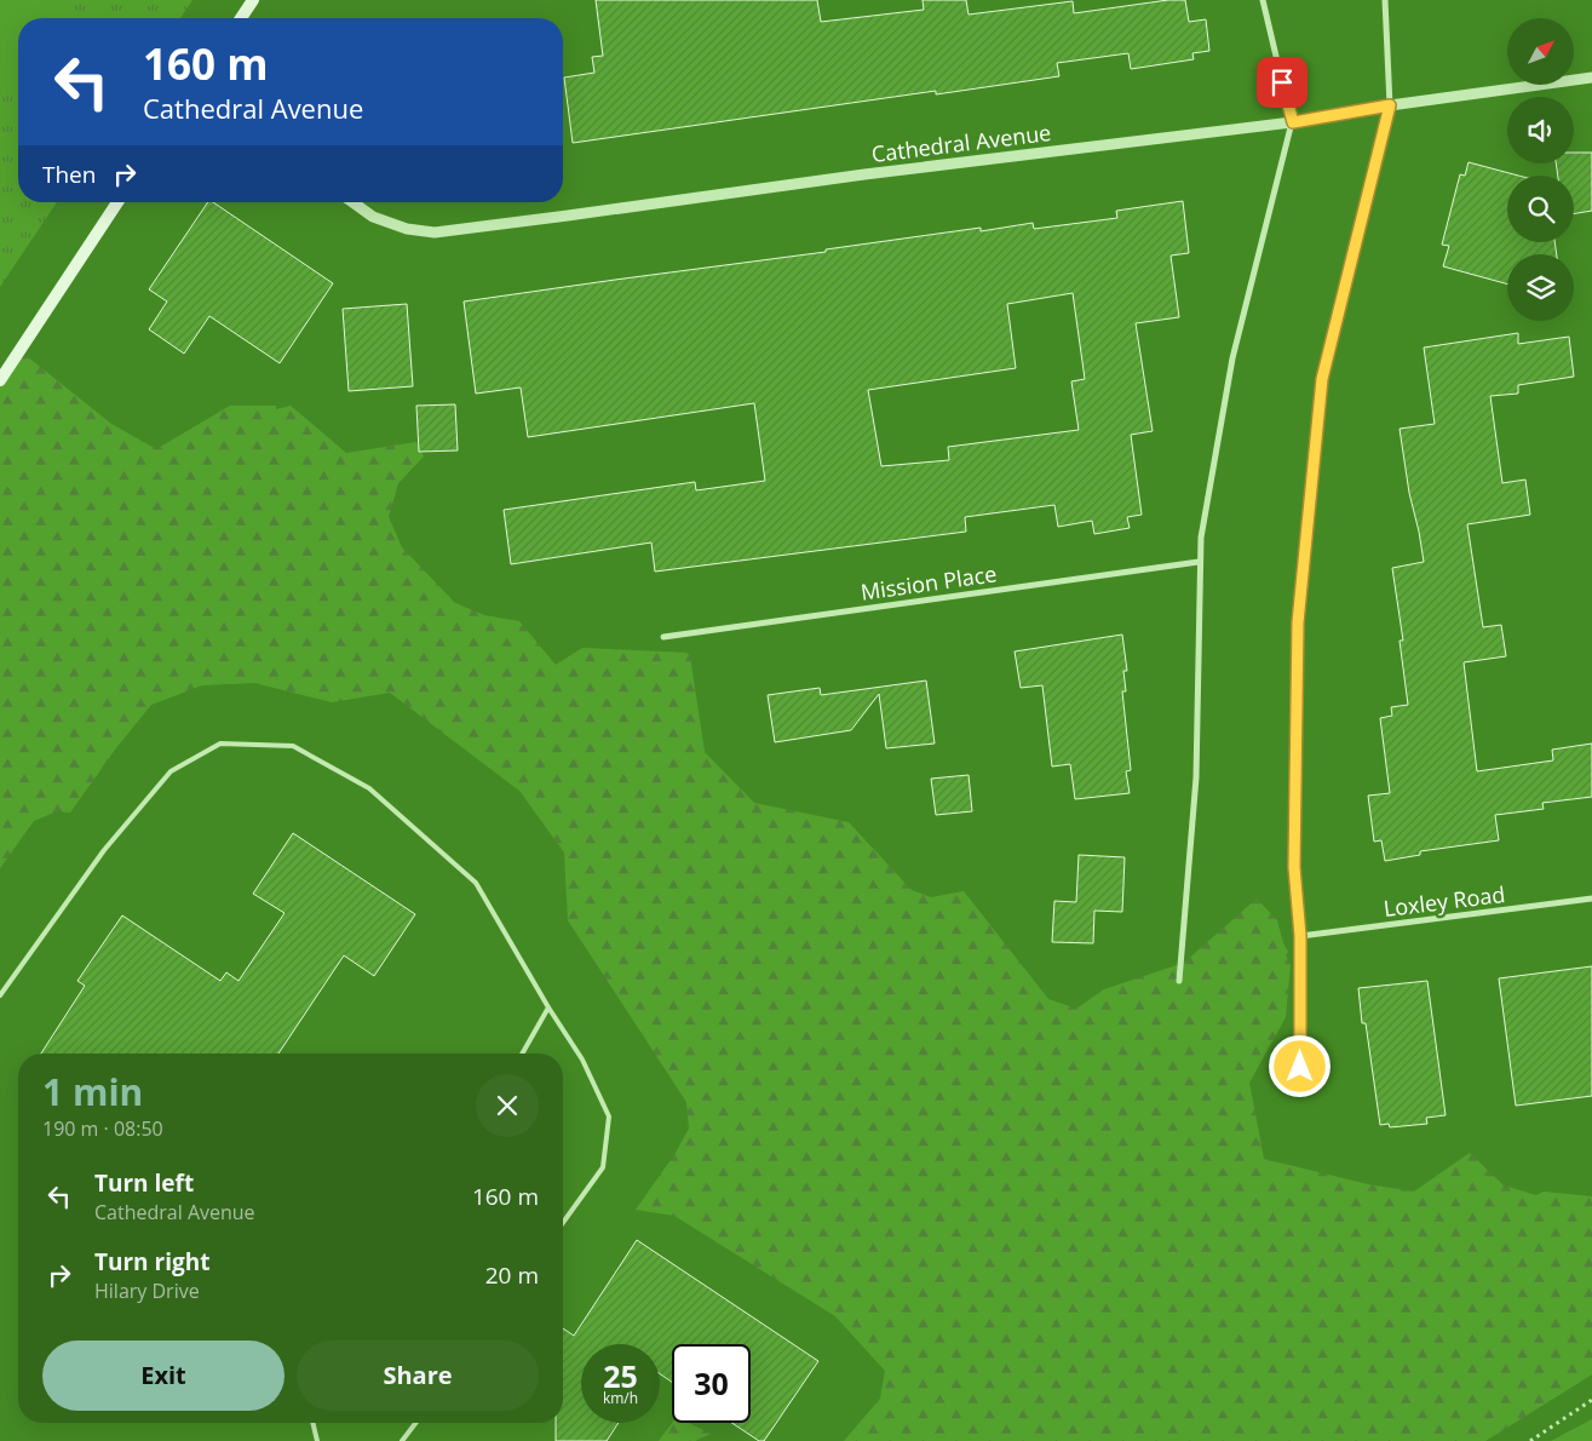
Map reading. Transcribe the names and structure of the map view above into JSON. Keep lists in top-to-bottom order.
{
  "streets": {
    "street": ["Cathedral Avenue", "Mission Place", "Loxley Road"]
  },
  "north": "top right",
  "page": {
    "turn": ["160 m", "Cathedral Avenue"],
    "then": "Then",
    "heading": ["1 min", "190 m · 08:50"],
    "list": [
      {
        "name": "Turn left",
        "note": "Cathedral Avenue",
        "value": "160 m"
      },
      {
        "name": "Turn right",
        "note": "Hilary Drive",
        "value": "20 m"
      }
    ],
    "buttons": ["Exit", "Share"],
    "speed": "25 km/h",
    "limit": "30"
  }
}
